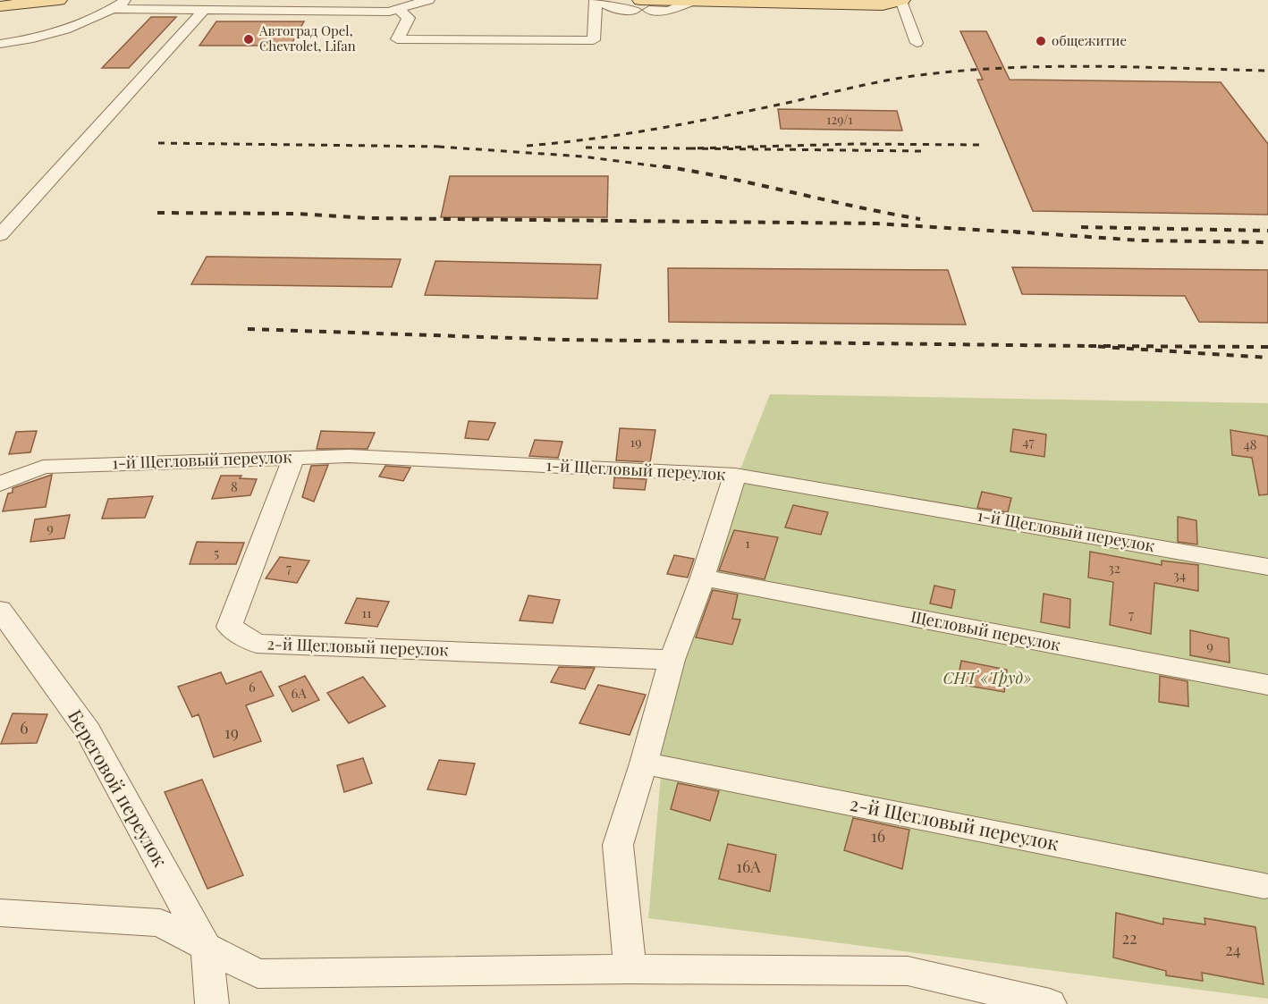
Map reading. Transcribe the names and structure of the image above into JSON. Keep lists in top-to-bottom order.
{
  "streets": {
    "street": [
      "1-й Щегловый переулок",
      "Щегловый переулок",
      "2-й Щегловый переулок",
      "Береговой переулок"
    ]
  },
  "crossings": [
    ["1-й Щегловый переулок", "2-й Щегловый переулок"]
  ],
  "parks": ["СНТ «Труд»"],
  "places": ["Автоград Opel, Chevrolet, Lifan", "общежитие"],
  "house_numbers": [
    "129/1",
    "19",
    "47",
    "48",
    "8",
    "9",
    "1",
    "5",
    "7",
    "32",
    "34",
    "11",
    "7",
    "9",
    "6",
    "6А",
    "6",
    "19",
    "16",
    "16А",
    "22",
    "24"
  ]
}
